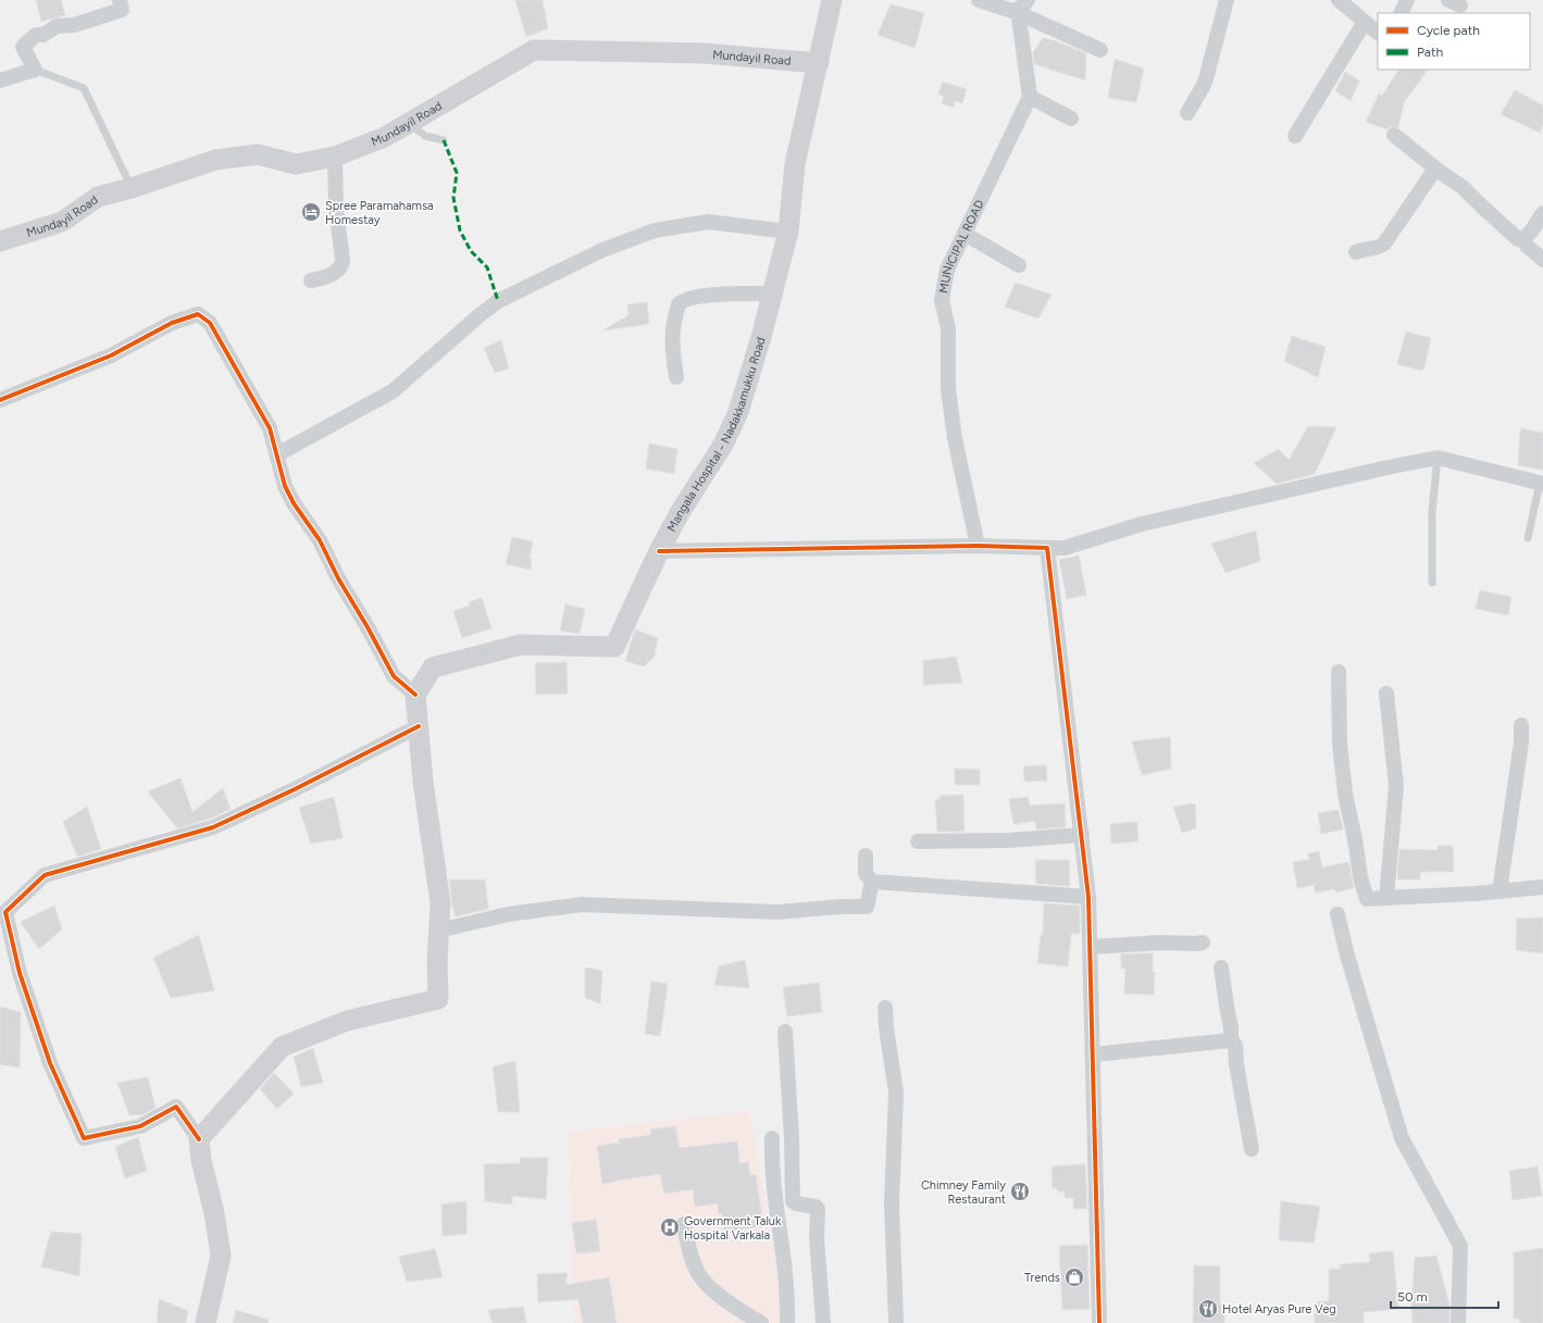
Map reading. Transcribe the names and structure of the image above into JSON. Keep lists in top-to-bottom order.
{
  "streets": {
    "main road": ["Mundayil Road", "Mangala Hospital - Nadakkamukku Road"],
    "street": ["MUNICIPAL ROAD"]
  },
  "crossings": [
    ["Mundayil Road", "Mangala Hospital - Nadakkamukku Road"]
  ],
  "places": {
    "hotel": ["Spree Paramahamsa Homestay"],
    "restaurant": ["Chimney Family Restaurant", "Hotel Aryas Pure Veg"],
    "hospital": ["Government Taluk Hospital Varkala"],
    "shop": ["Trends"]
  },
  "legend": ["Cycle path", "Path"],
  "scale_bar": "50 m"
}
